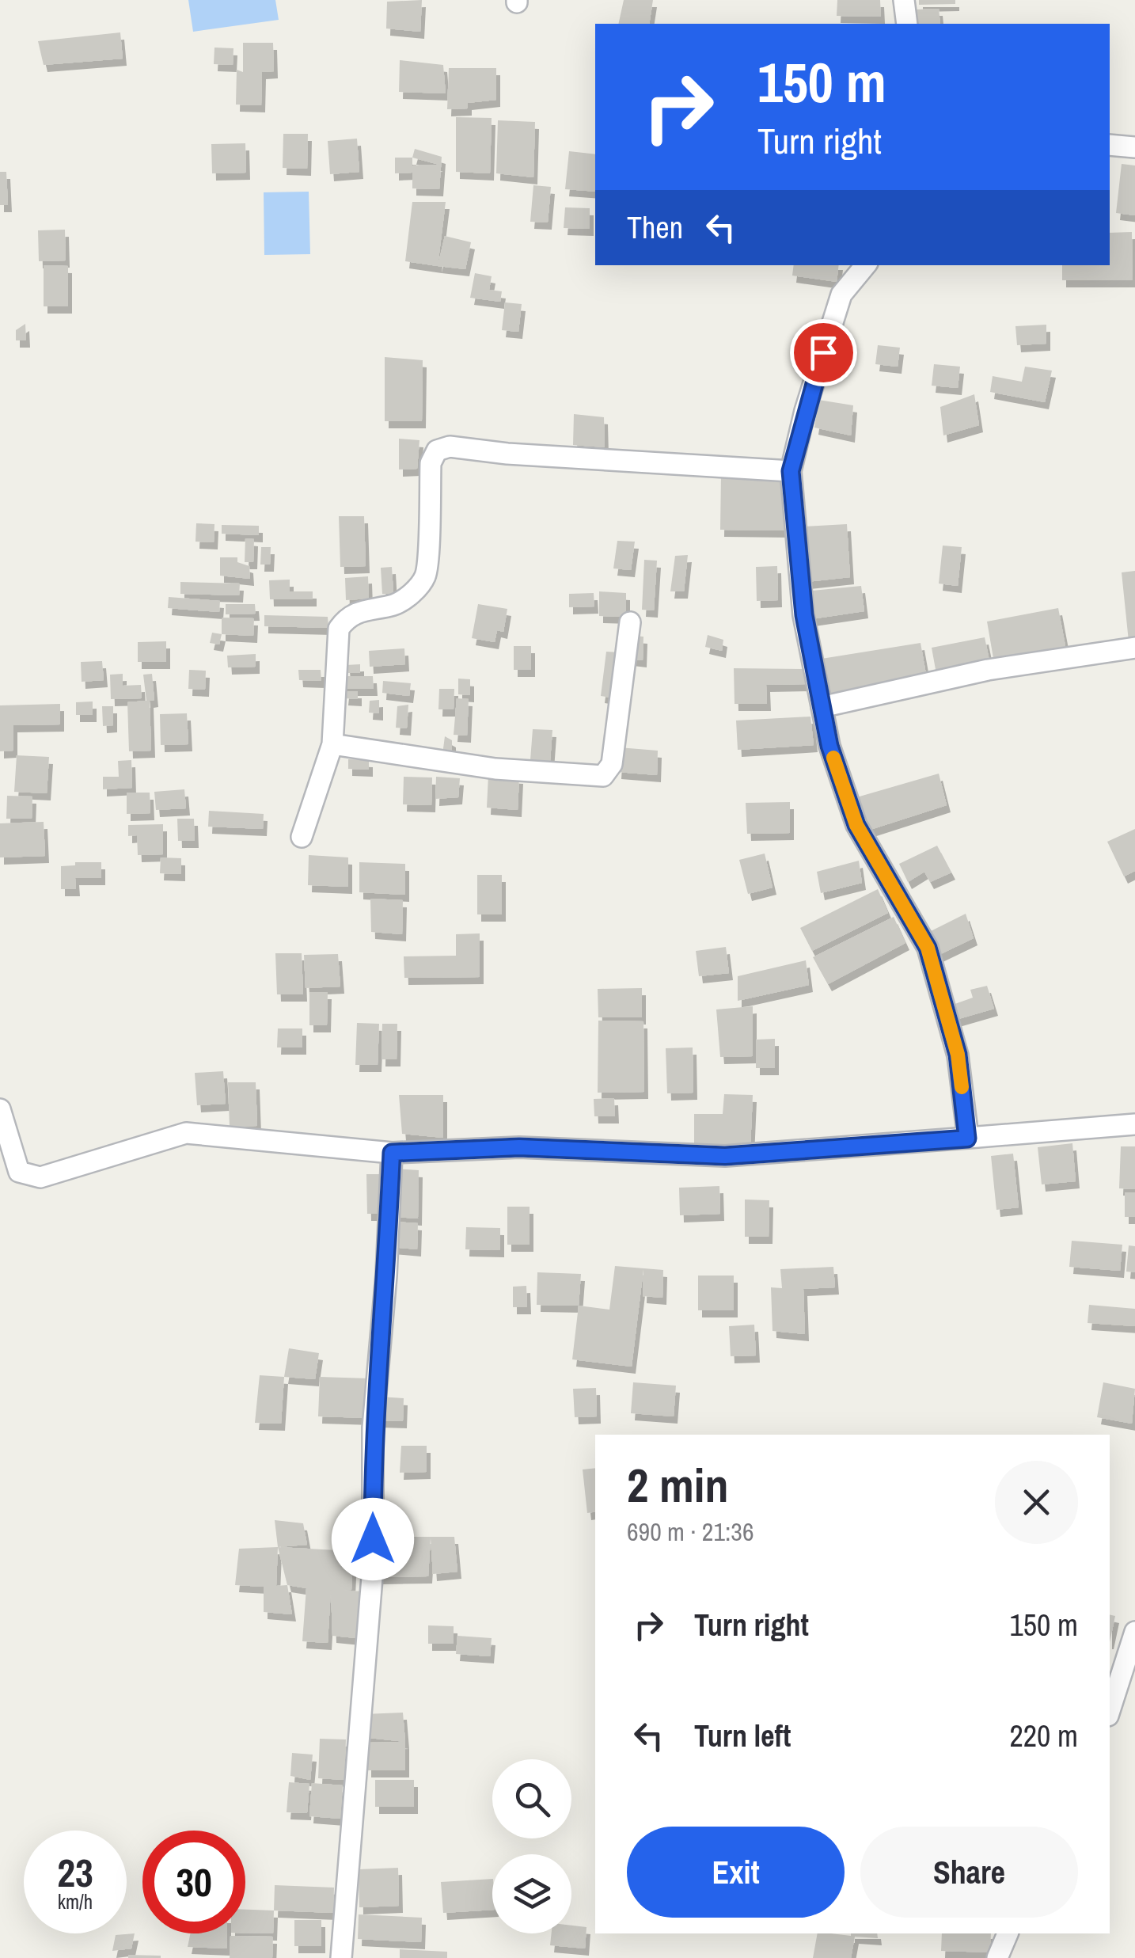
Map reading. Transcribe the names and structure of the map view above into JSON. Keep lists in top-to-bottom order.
{
  "page": {
    "turn": ["150 m", "Turn right"],
    "then": "Then",
    "heading": ["2 min", "690 m · 21:36"],
    "list": [
      {
        "name": "Turn right",
        "value": "150 m"
      },
      {
        "name": "Turn left",
        "value": "220 m"
      }
    ],
    "buttons": ["Exit", "Share"],
    "speed": "23 km/h",
    "limit": "30"
  }
}
